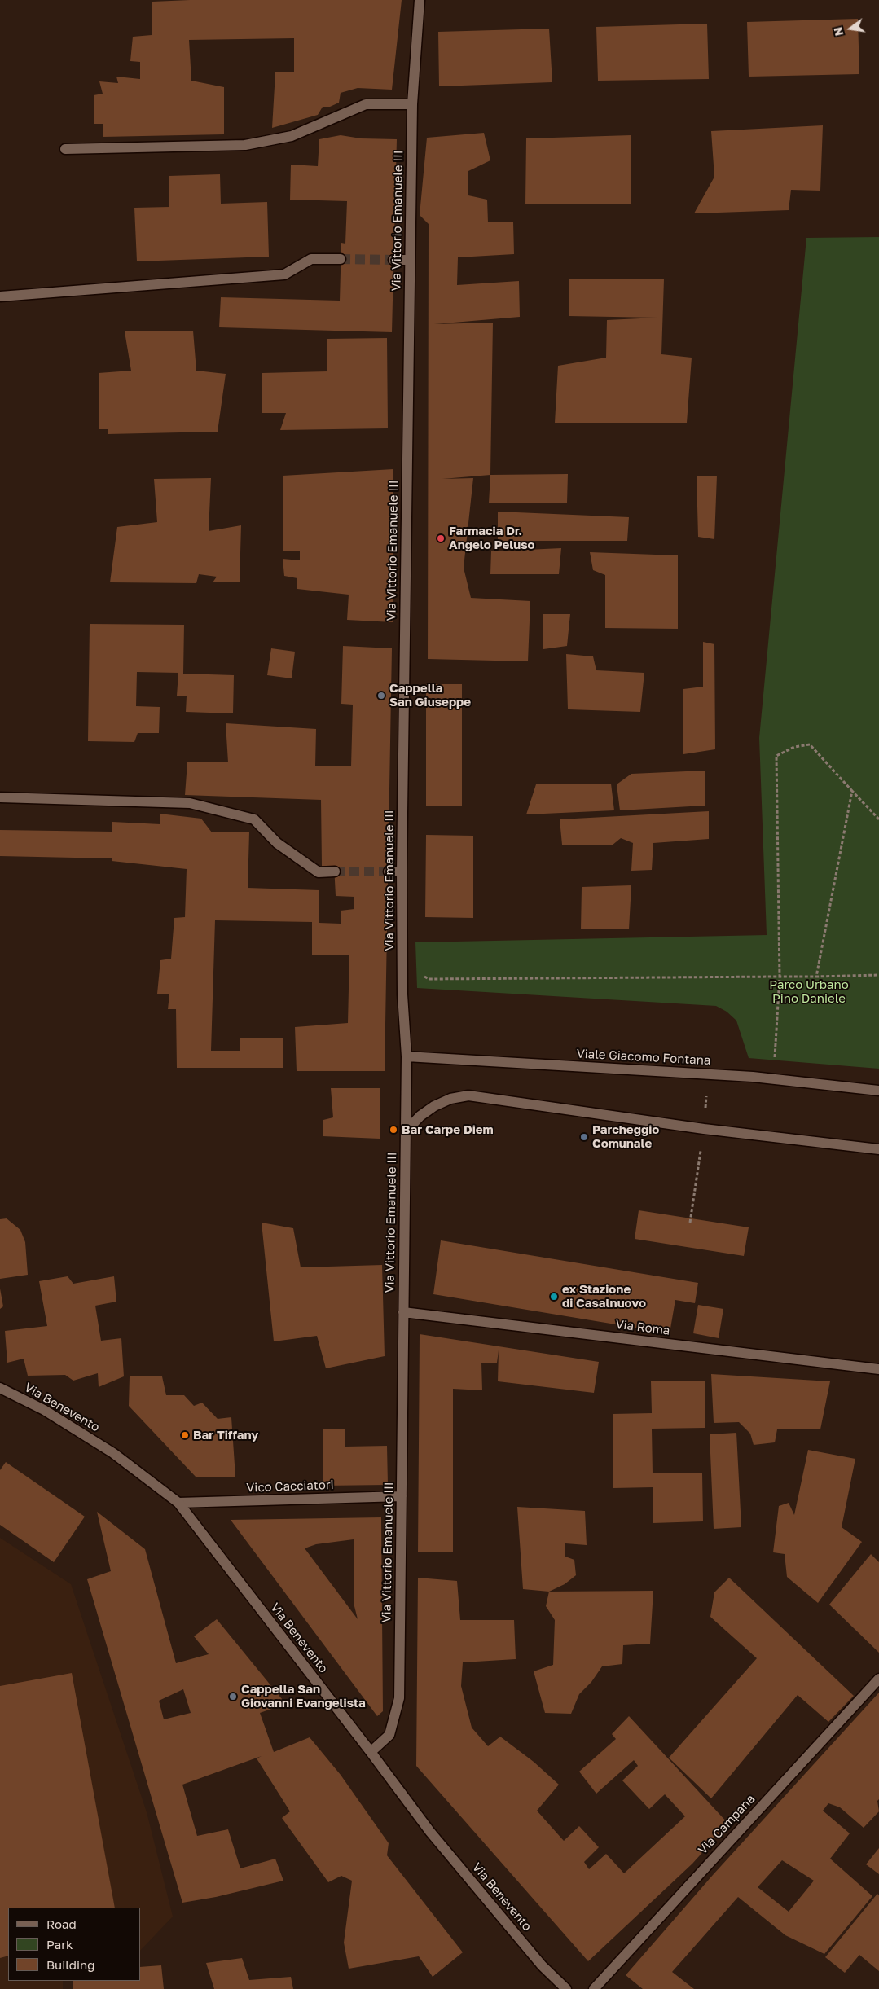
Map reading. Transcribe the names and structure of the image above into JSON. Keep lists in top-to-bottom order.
{
  "streets": {
    "street": [
      "Via Vittorio Emanuele III",
      "Viale Giacomo Fontana",
      "Via Roma",
      "Via Benevento",
      "Vico Cacciatori",
      "Via Campana"
    ]
  },
  "crossings": [
    ["Via Vittorio Emanuele III", "Viale Giacomo Fontana"],
    ["Via Vittorio Emanuele III", "Via Roma"],
    ["Via Vittorio Emanuele III", "Via Benevento"],
    ["Via Vittorio Emanuele III", "Vico Cacciatori"],
    ["Via Benevento", "Vico Cacciatori"]
  ],
  "parks": ["Parco Urbano Pino Daniele"],
  "places": [
    "Farmacia Dr. Angelo Peluso",
    "Cappella San Giuseppe",
    "Bar Carpe Diem",
    "Parcheggio Comunale",
    "ex Stazione di Casalnuovo",
    "Bar Tiffany",
    "Cappella San Giovanni Evangelista"
  ],
  "legend": ["Road", "Park", "Building"],
  "north": "left"
}
